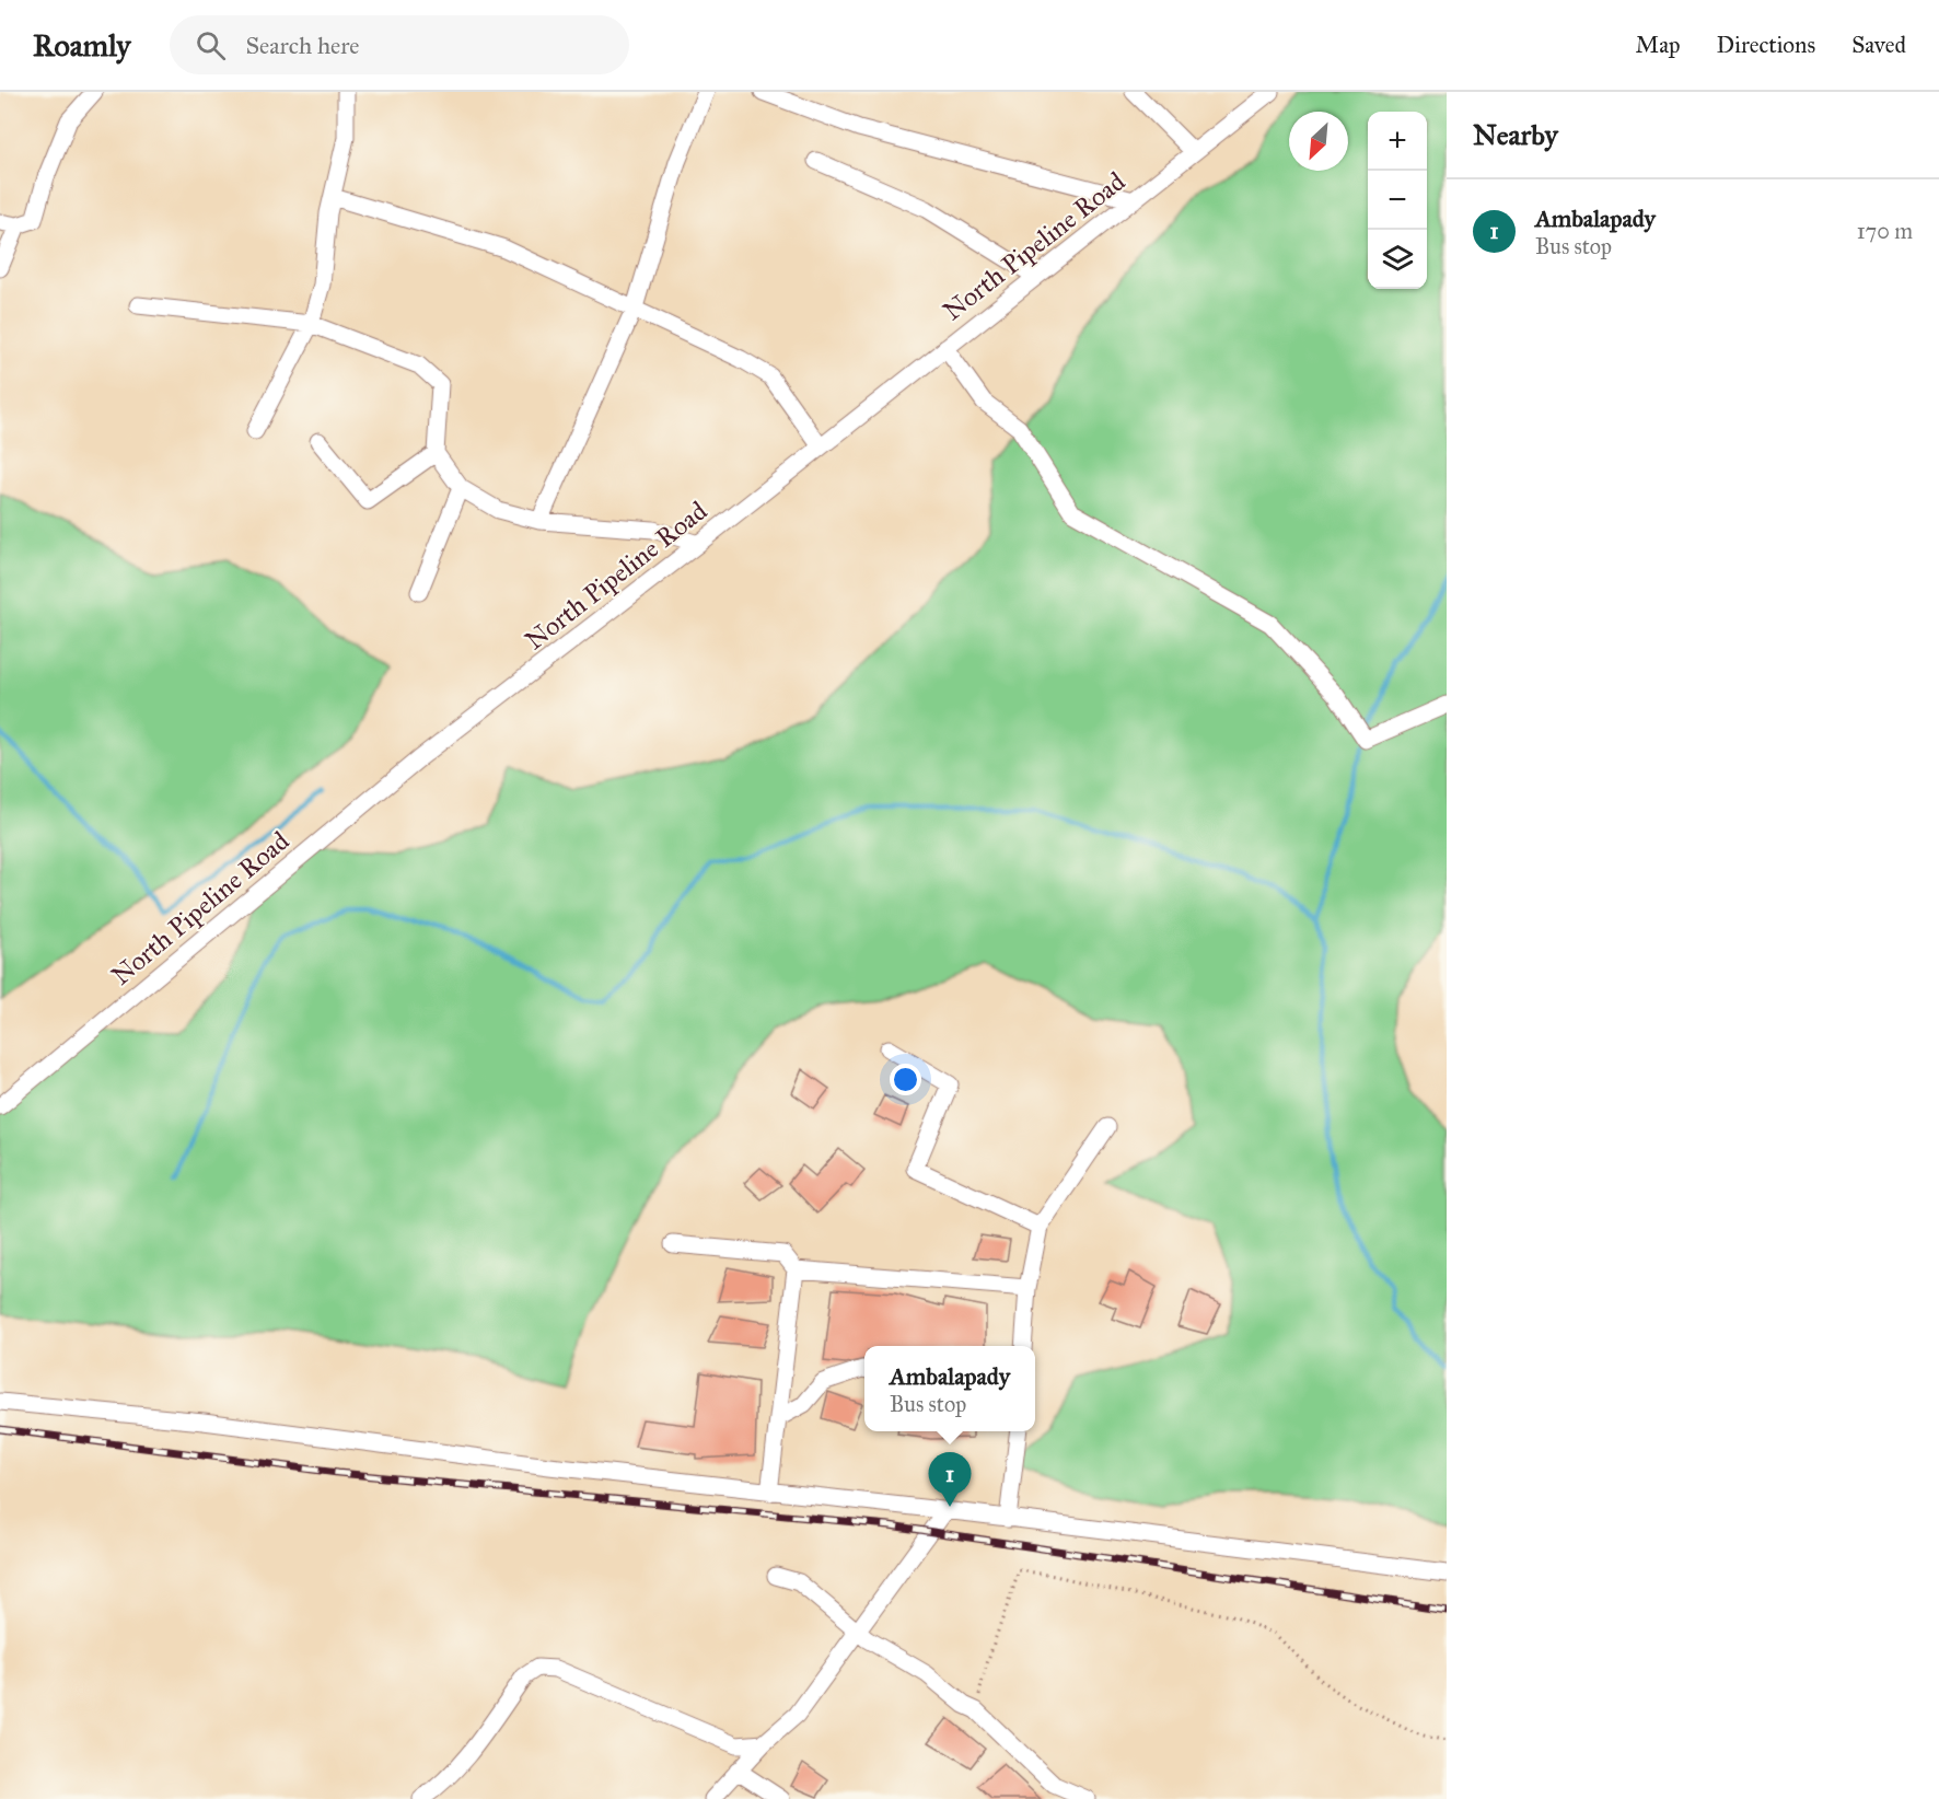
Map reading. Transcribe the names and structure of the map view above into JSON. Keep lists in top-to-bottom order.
{
  "streets": {
    "street": ["North Pipeline Road"]
  },
  "north": "bottom left",
  "page": {
    "header": "Roamly",
    "search": "Search here",
    "nav": ["Map", "Directions", "Saved"],
    "heading": "Nearby",
    "map_buttons": ["+", "−"],
    "list": [
      {
        "mark": "1",
        "name": "Ambalapady",
        "note": "Bus stop",
        "value": "170 m"
      }
    ],
    "popup": ["Ambalapady", "Bus stop"],
    "pins": "1"
  }
}
